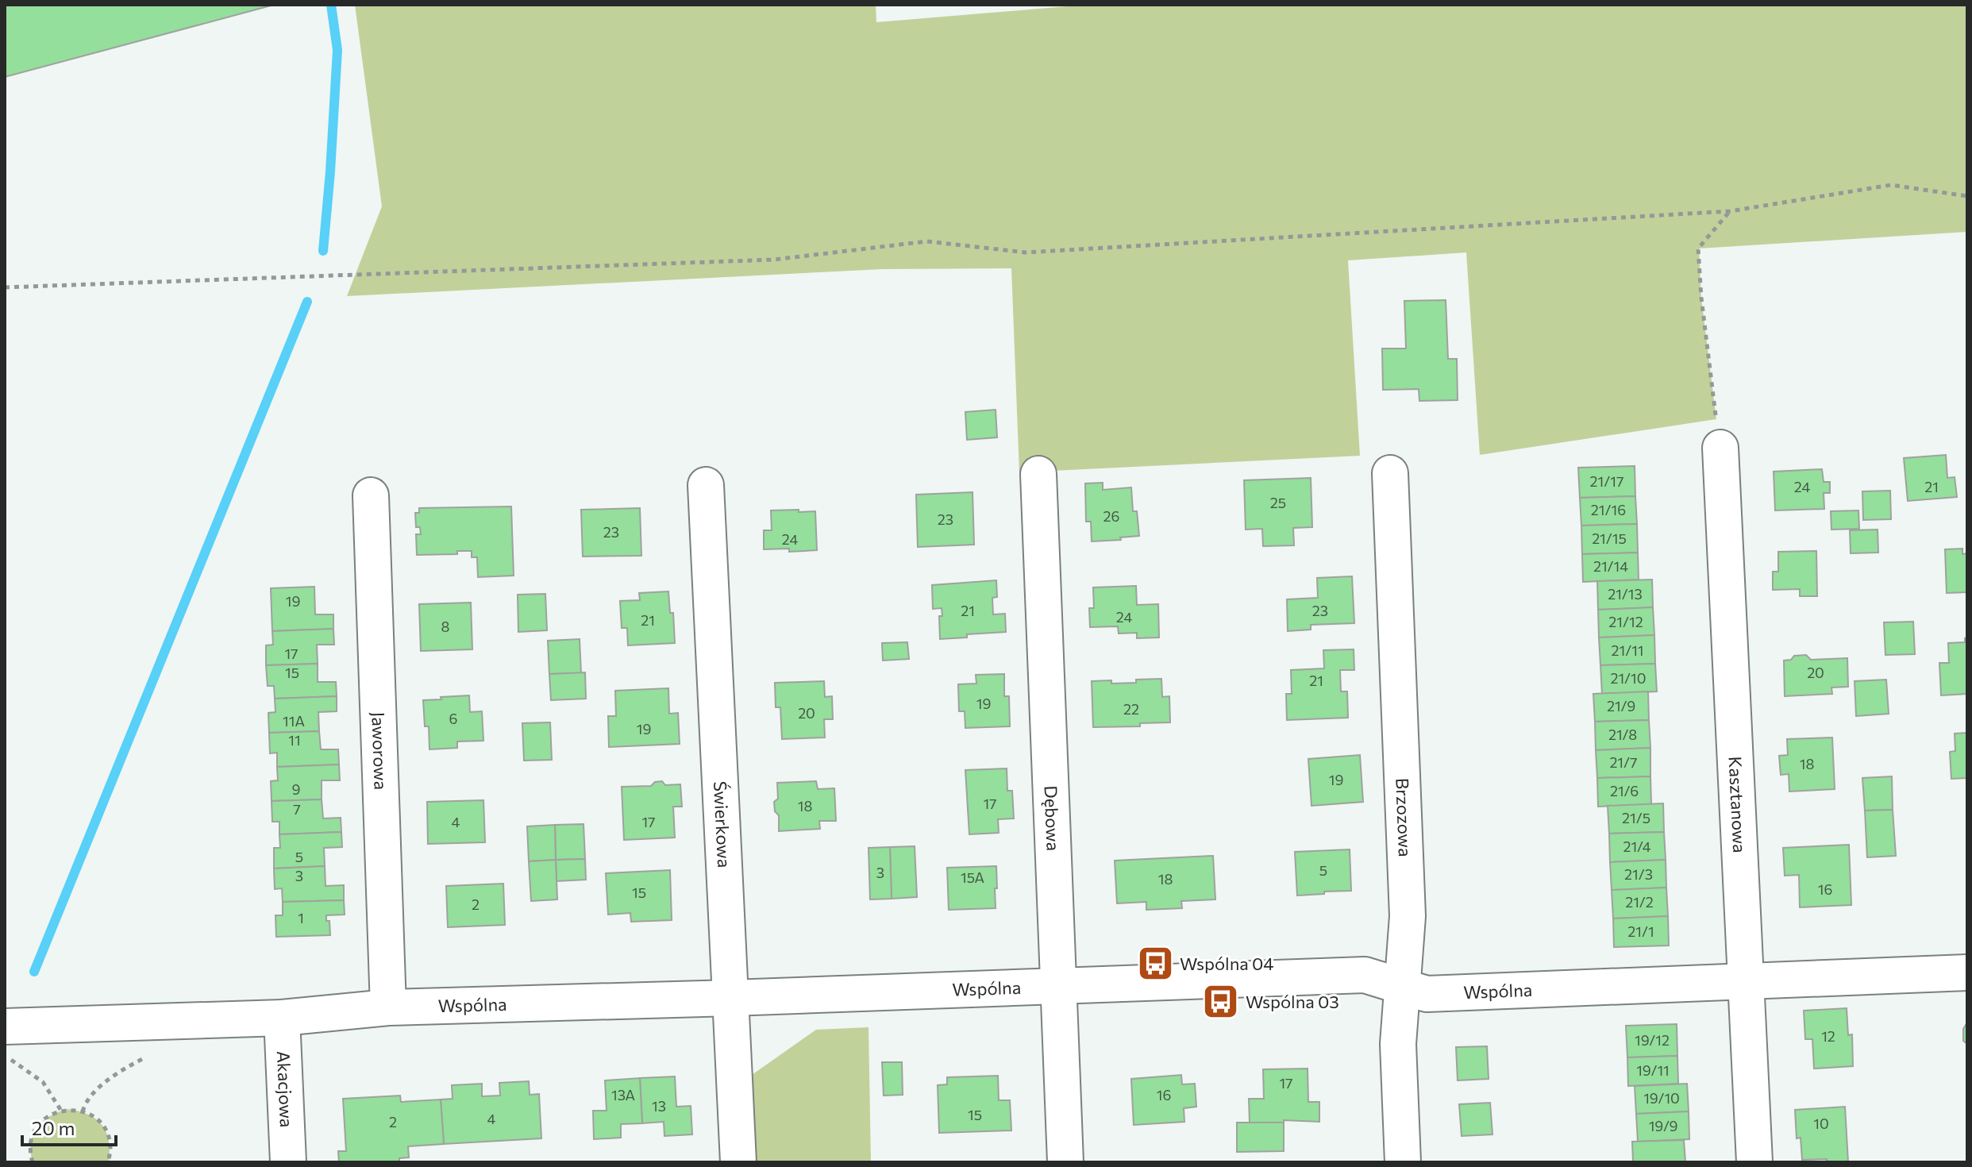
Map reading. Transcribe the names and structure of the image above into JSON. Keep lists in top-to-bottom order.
{
  "streets": {
    "street": [
      "Jaworowa",
      "Kasztanowa",
      "Dębowa",
      "Brzozowa",
      "Świerkowa",
      "Wspólna",
      "Akacjowa"
    ]
  },
  "crossings": [
    ["Jaworowa", "Wspólna"],
    ["Kasztanowa", "Wspólna"],
    ["Dębowa", "Wspólna"],
    ["Brzozowa", "Wspólna"],
    ["Świerkowa", "Wspólna"],
    ["Wspólna", "Akacjowa"]
  ],
  "places": {
    "bus stop": ["Wspólna 04", "Wspólna 03"]
  },
  "house_numbers": [
    "21/17",
    "24",
    "21",
    "25",
    "21/16",
    "26",
    "23",
    "23",
    "21/15",
    "24",
    "21/14",
    "21/13",
    "19",
    "21",
    "23",
    "24",
    "21",
    "21/12",
    "8",
    "21/11",
    "17",
    "15",
    "20",
    "21/10",
    "21",
    "19",
    "21/9",
    "22",
    "20",
    "6",
    "11A",
    "19",
    "21/8",
    "11",
    "21/7",
    "18",
    "19",
    "9",
    "21/6",
    "17",
    "18",
    "7",
    "21/5",
    "4",
    "17",
    "21/4",
    "5",
    "5",
    "3",
    "21/3",
    "3",
    "15A",
    "18",
    "16",
    "15",
    "21/2",
    "2",
    "1",
    "21/1",
    "12",
    "19/12",
    "19/11",
    "17",
    "13A",
    "16",
    "19/10",
    "13",
    "15",
    "4",
    "2",
    "10",
    "19/9"
  ],
  "scale_bar": "20 m"
}
